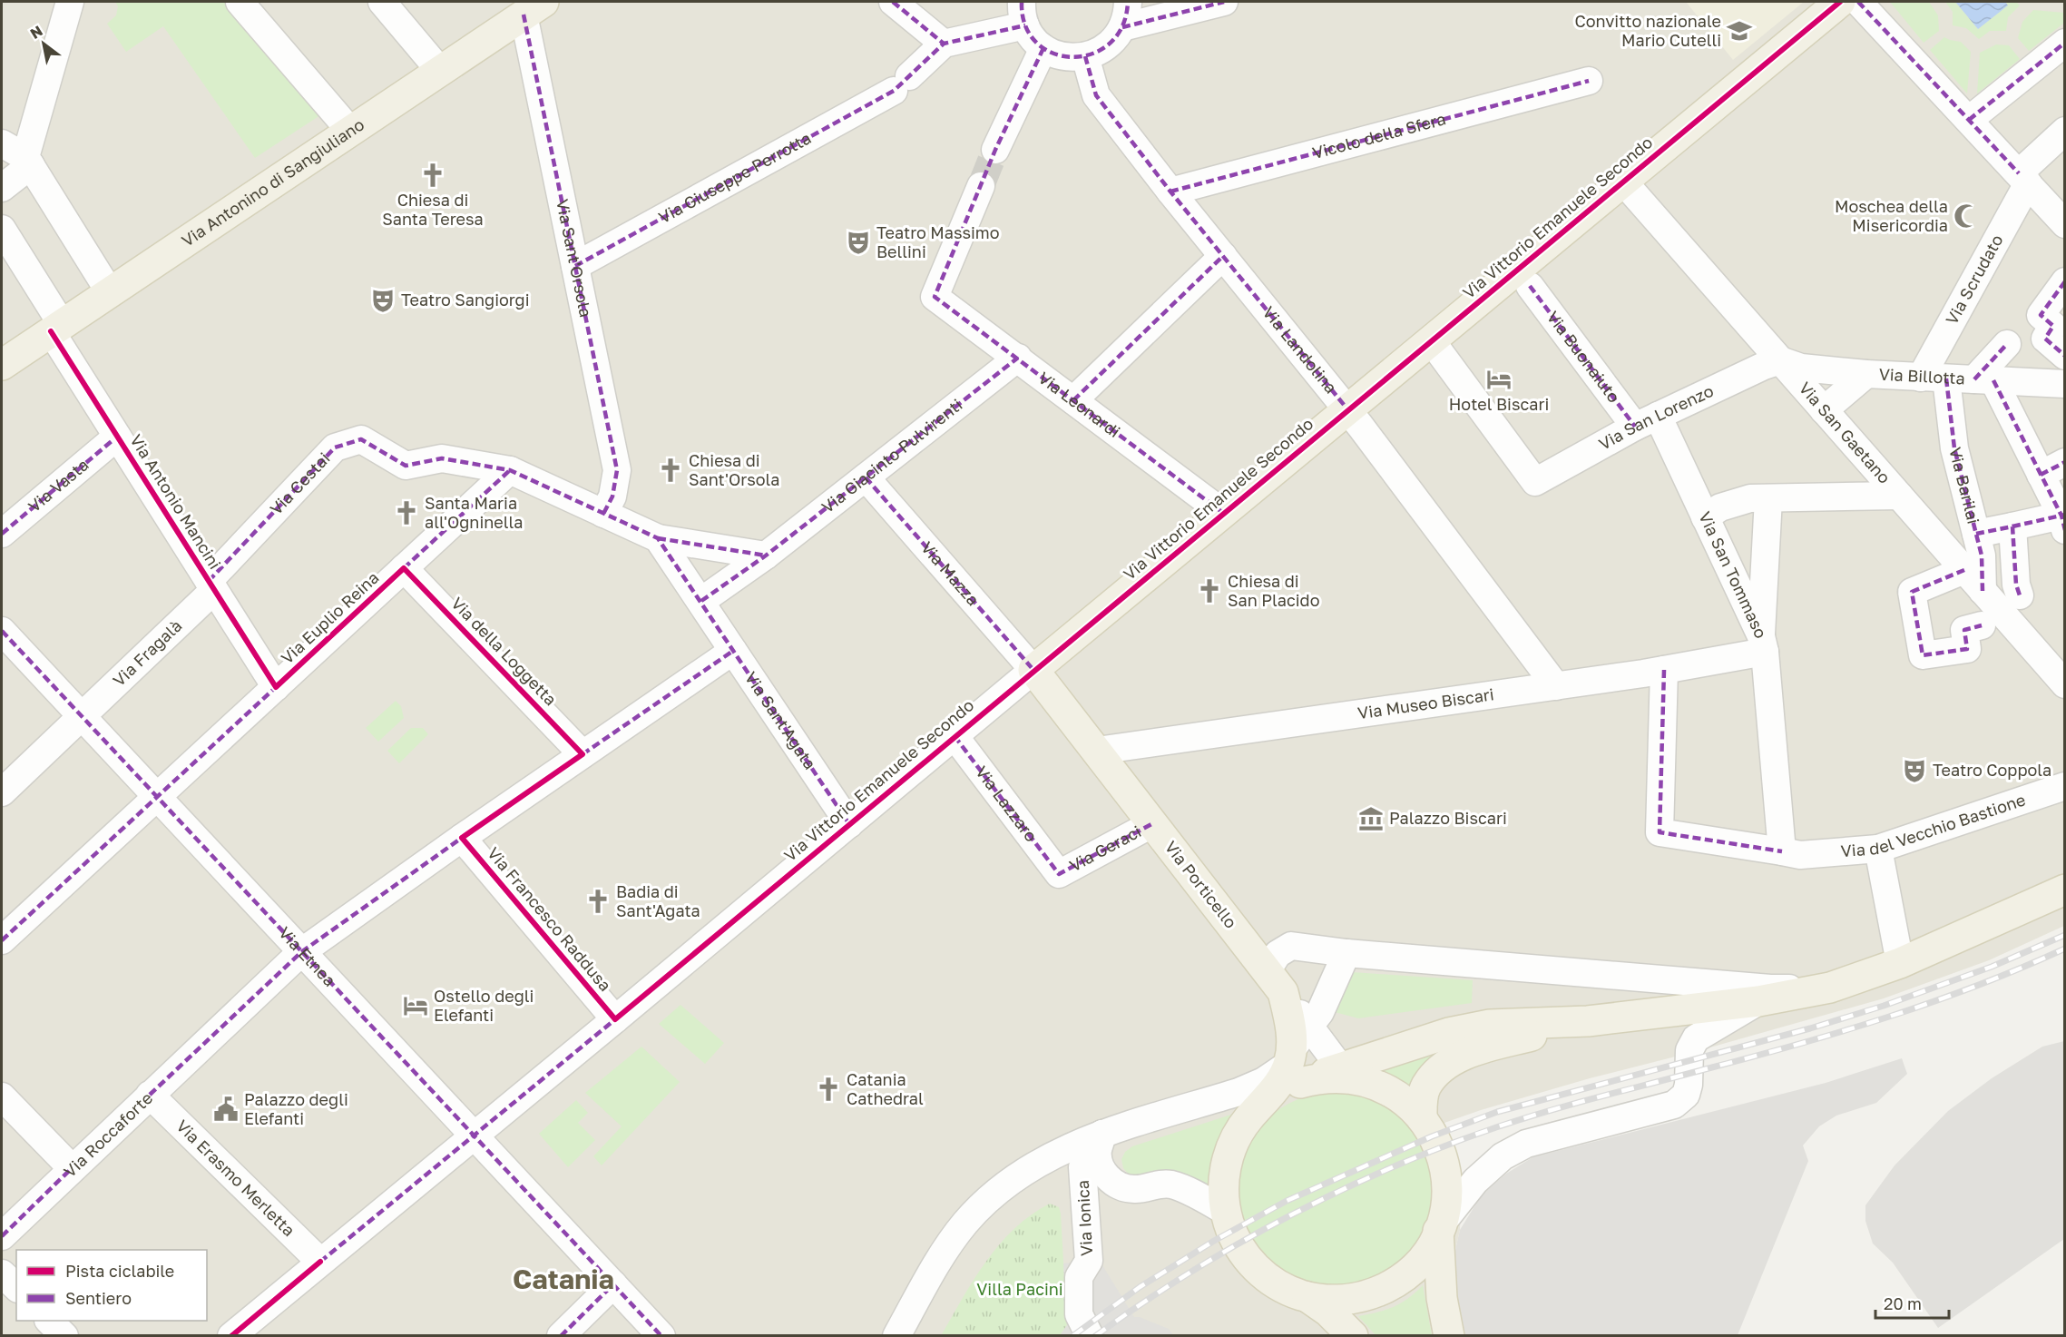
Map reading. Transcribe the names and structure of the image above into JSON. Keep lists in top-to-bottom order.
{
  "streets": {
    "main road": ["Via Antonino di Sangiuliano", "Via Vittorio Emanuele Secondo", "Via Porticello"],
    "street": [
      "Vicolo della Sfera",
      "Via Giuseppe Perrotta",
      "Via Sant'Orsola",
      "Via Scrudato",
      "Via Landolina",
      "Via Buonaiuto",
      "Via Billotta",
      "Via Leonardi",
      "Via San Lorenzo",
      "Via San Gaetano",
      "Via Giacinto Pulvirenti",
      "Via Cestai",
      "Via Vasta",
      "Via Barilai",
      "Via Antonio Mancini",
      "Via San Tommaso",
      "Via Mazza",
      "Via Euplio Reina",
      "Via della Loggetta",
      "Via Fragalà",
      "Via Museo Biscari",
      "Via Sant'Agata",
      "Via Lazzaro",
      "Via del Vecchio Bastione",
      "Via Geraci",
      "Via Francesco Raddusa",
      "Via Etnea",
      "Via Roccaforte",
      "Via Erasmo Merletta",
      "Via Ionica"
    ]
  },
  "crossings": [
    ["Vicolo della Sfera", "Via Landolina"],
    ["Via Giuseppe Perrotta", "Via Sant'Orsola"],
    ["Via Antonino di Sangiuliano", "Via Sant'Orsola"],
    ["Via Antonino di Sangiuliano", "Via Antonio Mancini"],
    ["Via Vittorio Emanuele Secondo", "Via Landolina"],
    ["Via Vittorio Emanuele Secondo", "Via Leonardi"],
    ["Via Vittorio Emanuele Secondo", "Via San Lorenzo"],
    ["Via Vittorio Emanuele Secondo", "Via San Gaetano"],
    ["Via Vittorio Emanuele Secondo", "Via Mazza"],
    ["Via Vittorio Emanuele Secondo", "Via Sant'Agata"],
    ["Via Vittorio Emanuele Secondo", "Via Lazzaro"],
    ["Via Vittorio Emanuele Secondo", "Via Porticello"],
    ["Via Vittorio Emanuele Secondo", "Via Francesco Raddusa"],
    ["Via Vittorio Emanuele Secondo", "Via Etnea"],
    ["Via Scrudato", "Via Billotta"],
    ["Via Scrudato", "Via Barilai"],
    ["Via Landolina", "Via Museo Biscari"],
    ["Via Buonaiuto", "Via San Lorenzo"],
    ["Via Buonaiuto", "Via San Tommaso"],
    ["Via Billotta", "Via San Lorenzo"],
    ["Via Billotta", "Via San Gaetano"],
    ["Via Billotta", "Via Barilai"],
    ["Via Leonardi", "Via Giacinto Pulvirenti"],
    ["Via San Lorenzo", "Via San Gaetano"],
    ["Via San Lorenzo", "Via San Tommaso"],
    ["Via San Gaetano", "Via Barilai"],
    ["Via Giacinto Pulvirenti", "Via Mazza"],
    ["Via Giacinto Pulvirenti", "Via Sant'Agata"],
    ["Via Cestai", "Via Antonio Mancini"],
    ["Via Cestai", "Via Euplio Reina"],
    ["Via Cestai", "Via Fragalà"],
    ["Via Vasta", "Via Antonio Mancini"],
    ["Via Antonio Mancini", "Via Euplio Reina"],
    ["Via Antonio Mancini", "Via Fragalà"],
    ["Via San Tommaso", "Via Museo Biscari"],
    ["Via Mazza", "Via Porticello"],
    ["Via Euplio Reina", "Via della Loggetta"],
    ["Via Euplio Reina", "Via Etnea"],
    ["Via della Loggetta", "Via Roccaforte"],
    ["Via Fragalà", "Via Etnea"],
    ["Via Museo Biscari", "Via del Vecchio Bastione"],
    ["Via Museo Biscari", "Via Porticello"],
    ["Via Sant'Agata", "Via Roccaforte"],
    ["Via Lazzaro", "Via Geraci"],
    ["Via Geraci", "Via Porticello"],
    ["Via Francesco Raddusa", "Via Roccaforte"],
    ["Via Etnea", "Via Roccaforte"],
    ["Via Roccaforte", "Via Erasmo Merletta"]
  ],
  "districts": ["Catania"],
  "parks": ["Villa Pacini"],
  "places": {
    "school or university": ["Convitto nazionale Mario Cutelli"],
    "church": [
      "Chiesa di Santa Teresa",
      "Chiesa di Sant'Orsola",
      "Santa Maria all'Ogninella",
      "Chiesa di San Placido",
      "Badia di Sant'Agata",
      "Catania Cathedral"
    ],
    "mosque": ["Moschea della Misericordia"],
    "theatre": ["Teatro Massimo Bellini", "Teatro Sangiorgi", "Teatro Coppola"],
    "hotel": ["Hotel Biscari", "Ostello degli Elefanti"],
    "museum": ["Palazzo Biscari"],
    "public building": ["Palazzo degli Elefanti"]
  },
  "legend": ["Pista ciclabile", "Sentiero"],
  "scale_bar": "20 m",
  "north": "top left"
}
